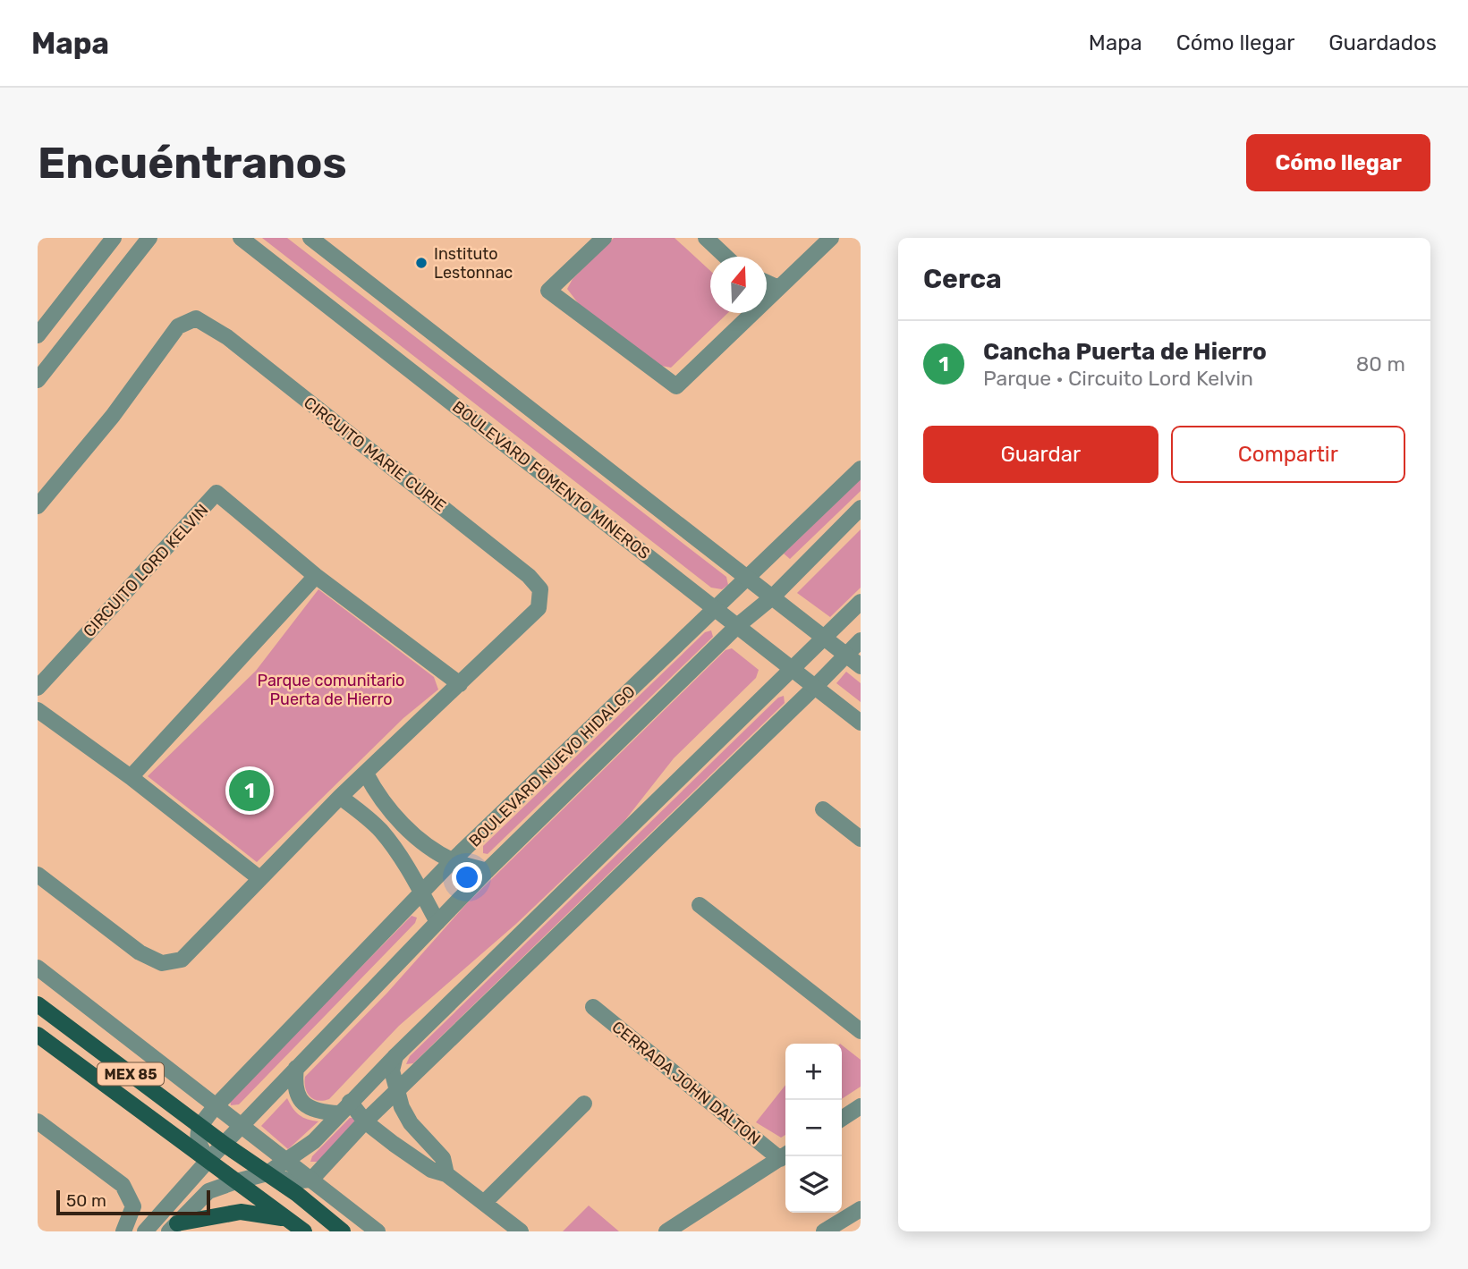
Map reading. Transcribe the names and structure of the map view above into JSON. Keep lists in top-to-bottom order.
{
  "streets": {
    "main road": ["MEX 85"],
    "street": [
      "CIRCUITO MARIE CURIE",
      "BOULEVARD FOMENTO MINEROS",
      "CIRCUITO LORD KELVIN",
      "BOULEVARD NUEVO HIDALGO",
      "CERRADA JOHN DALTON"
    ]
  },
  "crossings": [
    ["CIRCUITO MARIE CURIE", "CIRCUITO LORD KELVIN"],
    ["BOULEVARD FOMENTO MINEROS", "BOULEVARD NUEVO HIDALGO"],
    ["BOULEVARD NUEVO HIDALGO", "MEX 85"]
  ],
  "parks": ["Parque comunitario Puerta de Hierro"],
  "places": ["Instituto Lestonnac"],
  "scale_bar": "50 m",
  "north": "top",
  "page": {
    "header": "Mapa",
    "nav": ["Mapa", "Cómo llegar", "Guardados"],
    "buttons": [
      "Cómo llegar",
      ["Guardar", "Compartir"]
    ],
    "title": "Encuéntranos",
    "heading": "Cerca",
    "list": [
      {
        "mark": "1",
        "name": "Cancha Puerta de Hierro",
        "note": "Parque · Circuito Lord Kelvin",
        "value": "80 m"
      }
    ],
    "pins": "1",
    "map_buttons": ["+", "−"],
    "scale": "50 m"
  }
}
